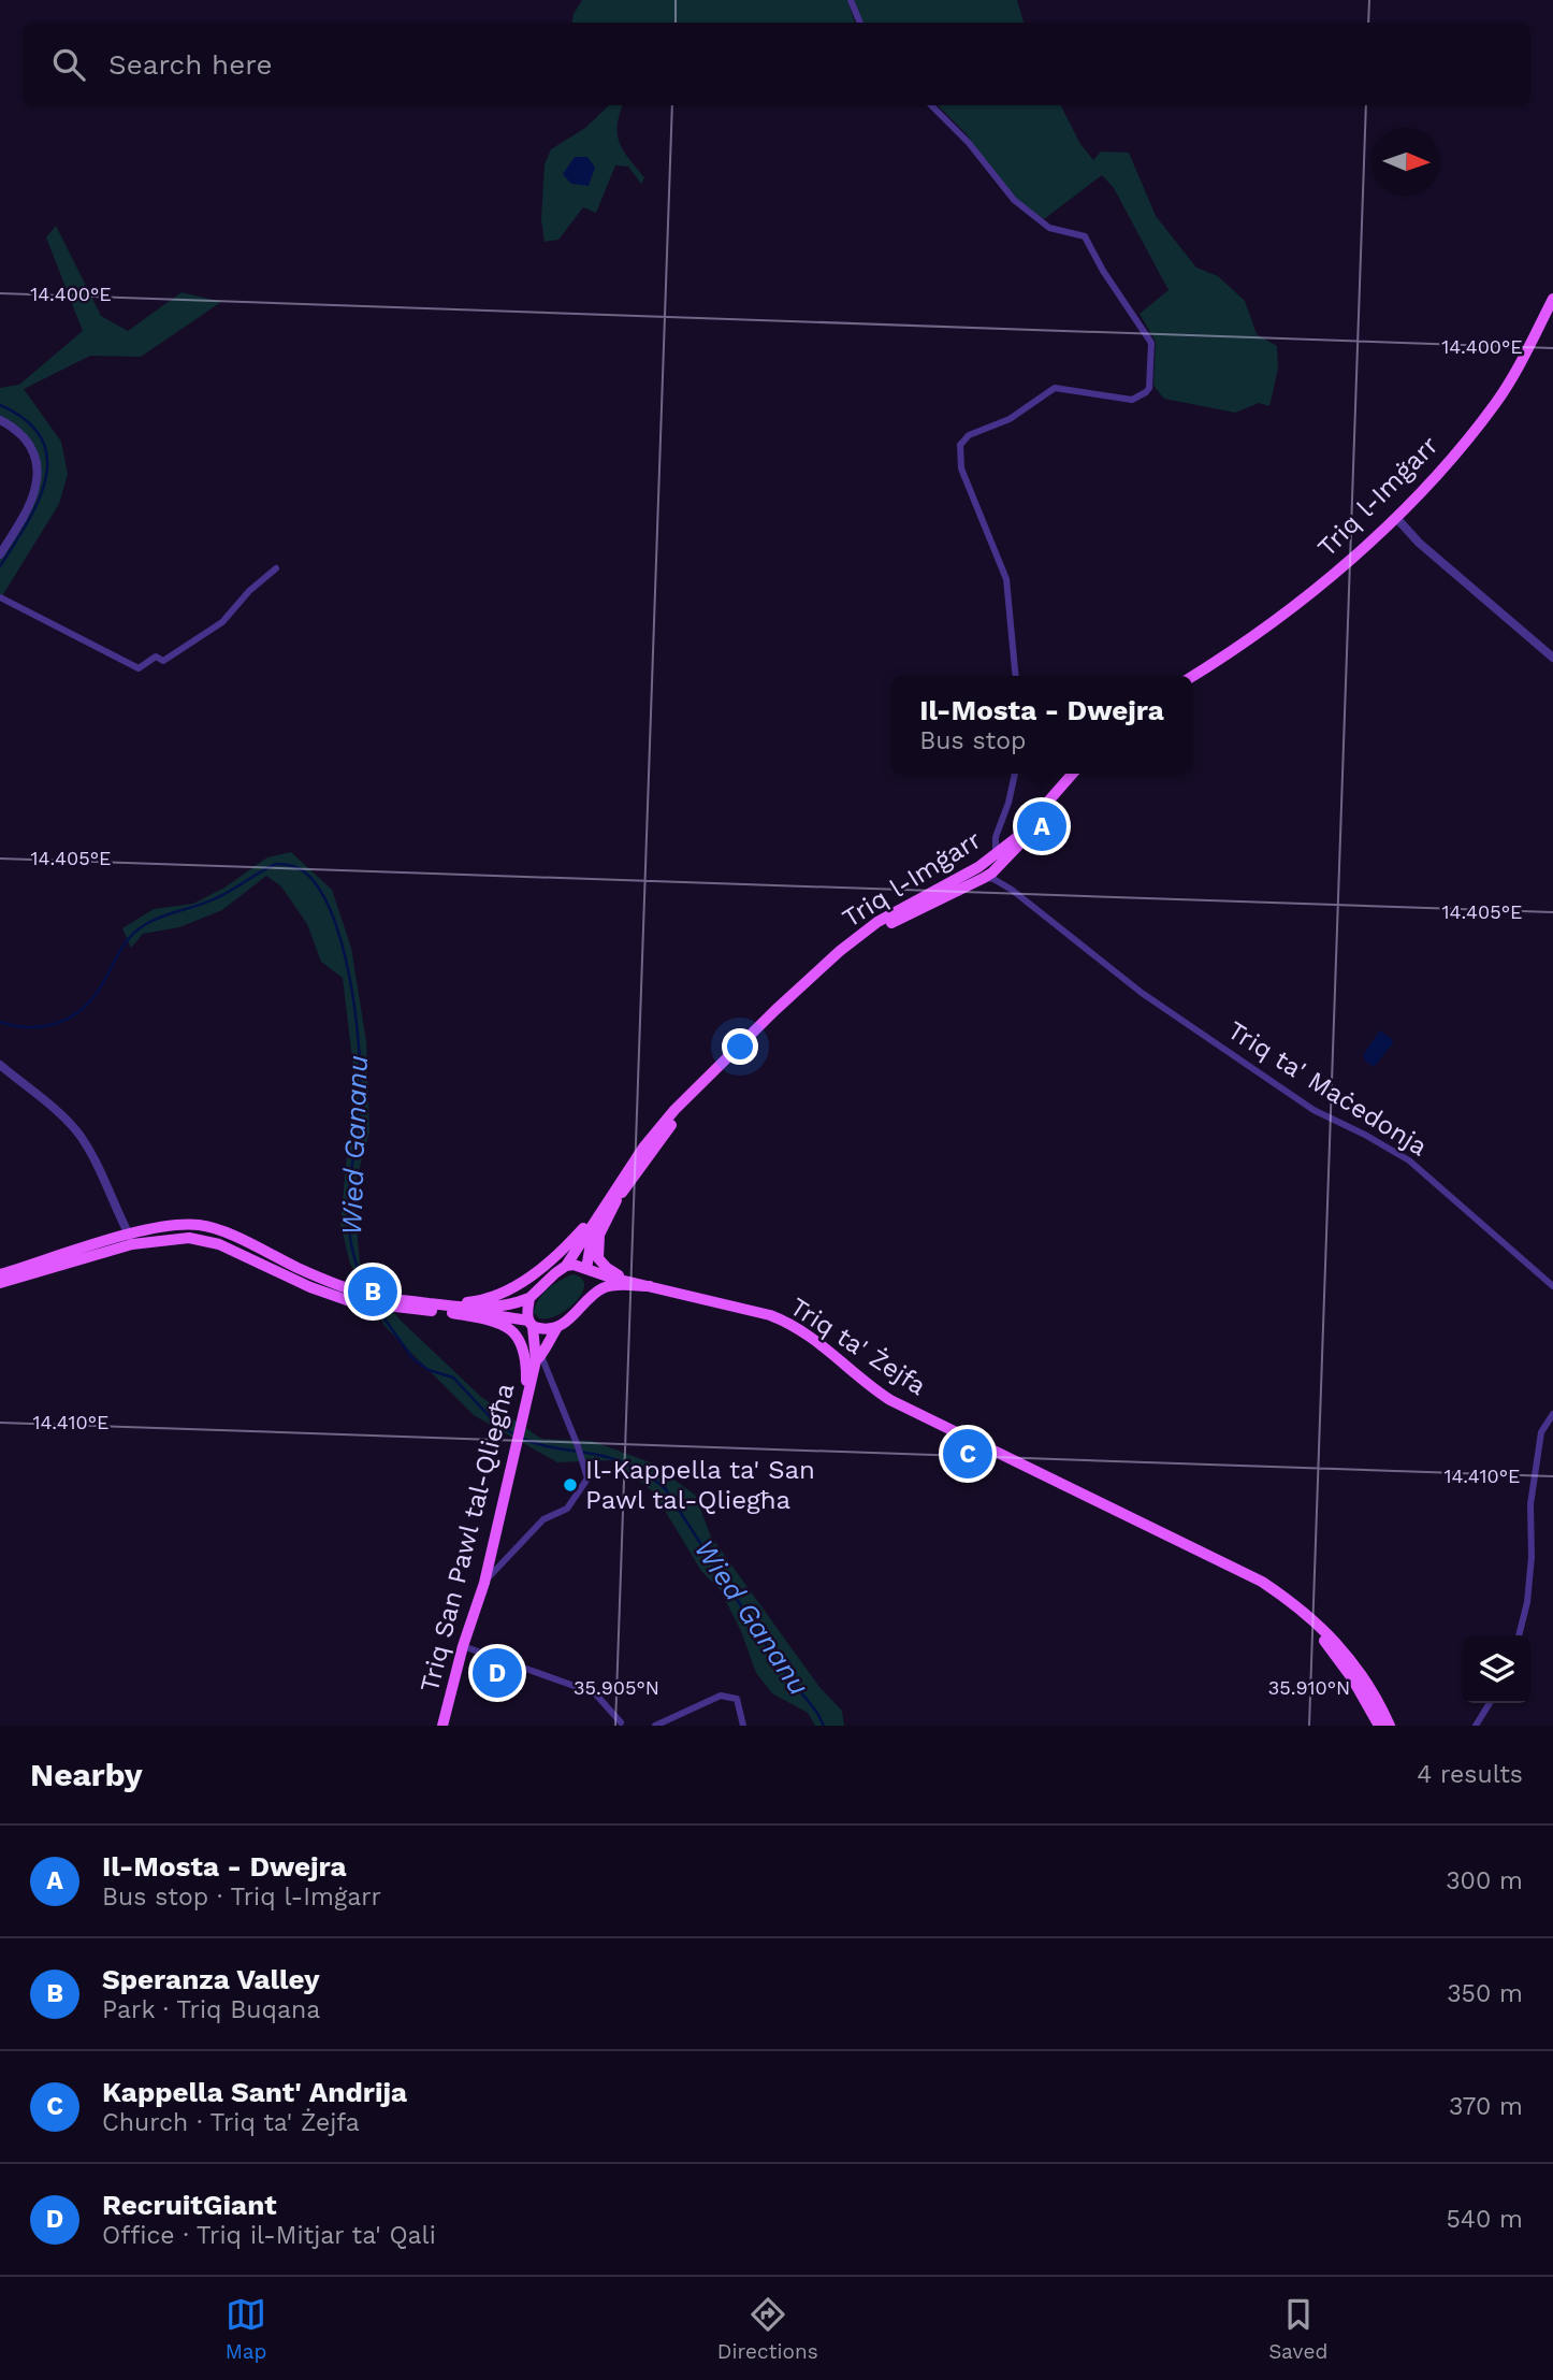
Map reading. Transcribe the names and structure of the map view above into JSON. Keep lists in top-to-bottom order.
{
  "streets": {
    "main road": ["Triq l-Imġarr", "Triq ta' Żejfa", "Triq San Pawl tal-Qliegħa"],
    "street": ["Triq ta' Maċedonja"]
  },
  "crossings": [
    ["Triq l-Imġarr", "Triq ta' Maċedonja"],
    ["Triq l-Imġarr", "Triq ta' Żejfa"],
    ["Triq l-Imġarr", "Triq San Pawl tal-Qliegħa"]
  ],
  "water": ["Wied Gananu"],
  "places": ["Il-Kappella ta' San Pawl tal-Qliegħa"],
  "north": "right",
  "page": {
    "search": "Search here",
    "popup": ["Il-Mosta - Dwejra", "Bus stop"],
    "pins": [
      "A",
      "B",
      "C",
      "D"
    ],
    "heading": ["Nearby", "4 results"],
    "list": [
      {
        "mark": "A",
        "name": "Il-Mosta - Dwejra",
        "note": "Bus stop · Triq l-Imġarr",
        "value": "300 m"
      },
      {
        "mark": "B",
        "name": "Speranza Valley",
        "note": "Park · Triq Buqana",
        "value": "350 m"
      },
      {
        "mark": "C",
        "name": "Kappella Sant' Andrija",
        "note": "Church · Triq ta' Żejfa",
        "value": "370 m"
      },
      {
        "mark": "D",
        "name": "RecruitGiant",
        "note": "Office · Triq il-Mitjar ta' Qali",
        "value": "540 m"
      }
    ],
    "nav": ["Map", "Directions", "Saved"]
  },
  "coordinates": [
    "14.400°E",
    "14.405°E",
    "14.410°E",
    "35.905°N",
    "35.910°N"
  ]
}
